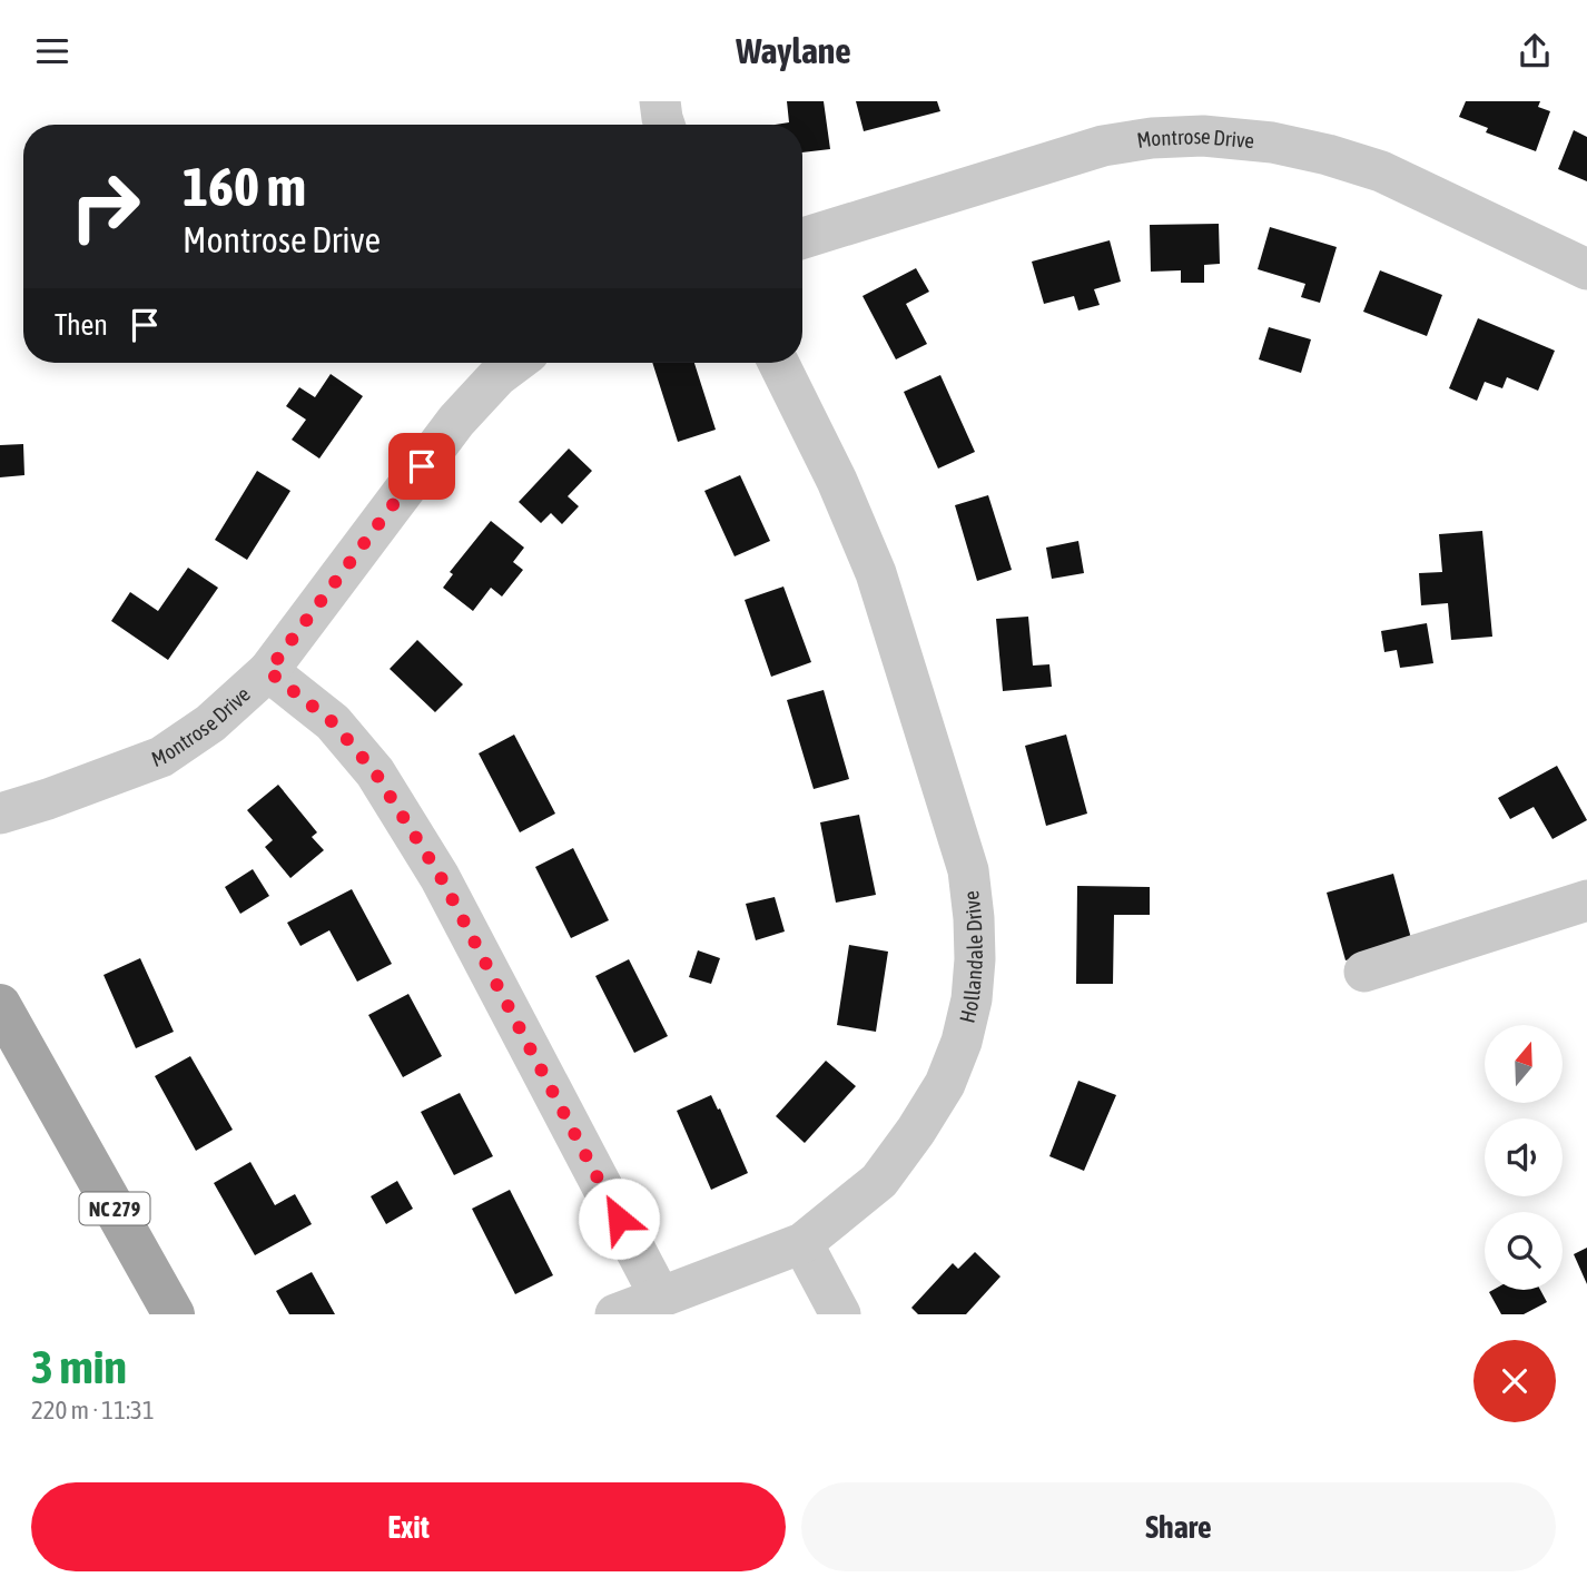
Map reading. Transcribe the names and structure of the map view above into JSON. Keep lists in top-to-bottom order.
{
  "streets": {
    "main road": ["NC 279"],
    "street": ["Montrose Drive", "Hollandale Drive"]
  },
  "north": "top",
  "page": {
    "header": "Waylane",
    "turn": ["160 m", "Montrose Drive"],
    "then": "Then",
    "heading": ["3 min", "220 m · 11:31"],
    "buttons": ["Exit", "Share"]
  }
}
